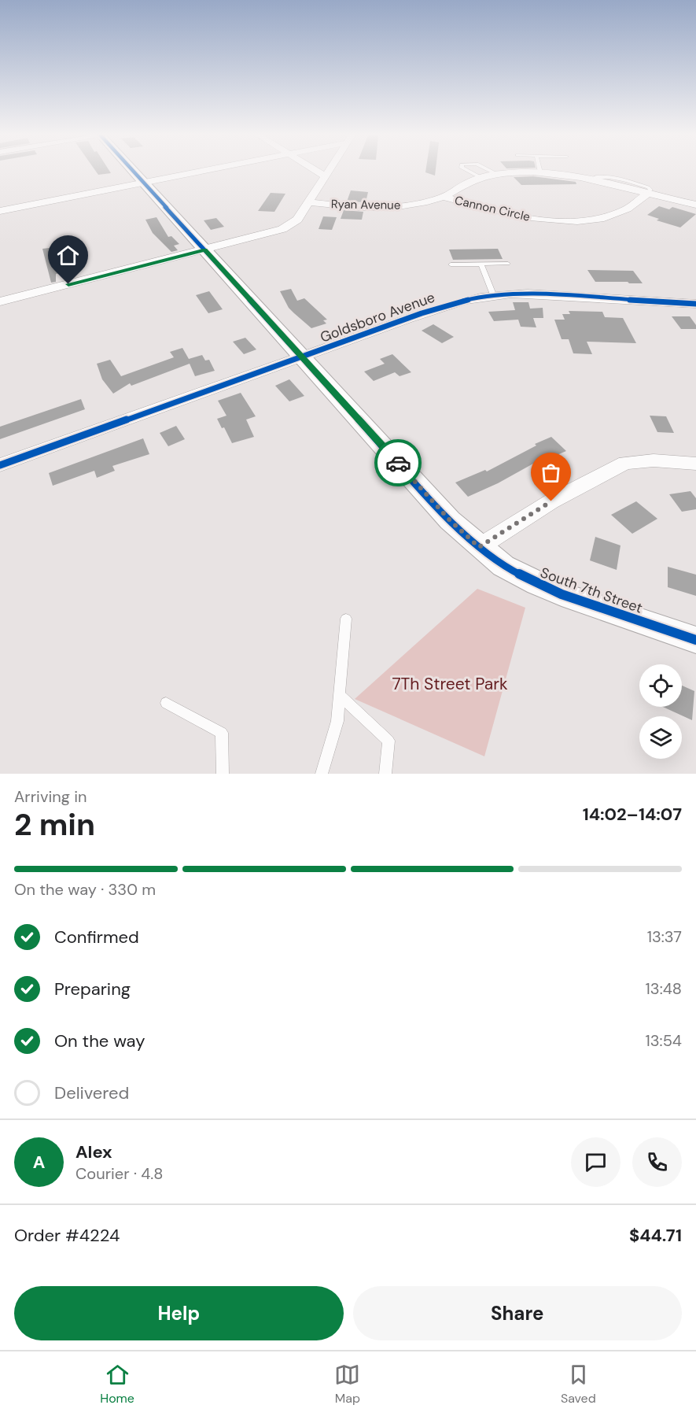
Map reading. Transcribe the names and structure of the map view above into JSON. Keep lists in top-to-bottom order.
{
  "streets": {
    "street": [
      "Ryan Avenue",
      "Cannon Circle",
      "Goldsboro Avenue",
      "South 7th Street"
    ]
  },
  "crossings": [
    ["Ryan Avenue", "Cannon Circle"],
    ["Goldsboro Avenue", "South 7th Street"]
  ],
  "parks": ["7Th Street Park"],
  "page": {
    "heading": ["2 min", "Arriving in", "14:02–14:07"],
    "panel": [
      "Alex",
      "Courier · 4.8",
      "Order #4224",
      "$44.71"
    ],
    "bar": "On the way · 330 m",
    "list": [
      ["Confirmed", "13:37"],
      ["Preparing", "13:48"],
      ["On the way", "13:54"],
      "Delivered"
    ],
    "round": "A",
    "buttons": ["Help", "Share"],
    "tabs": ["Home", "Map", "Saved"]
  }
}
